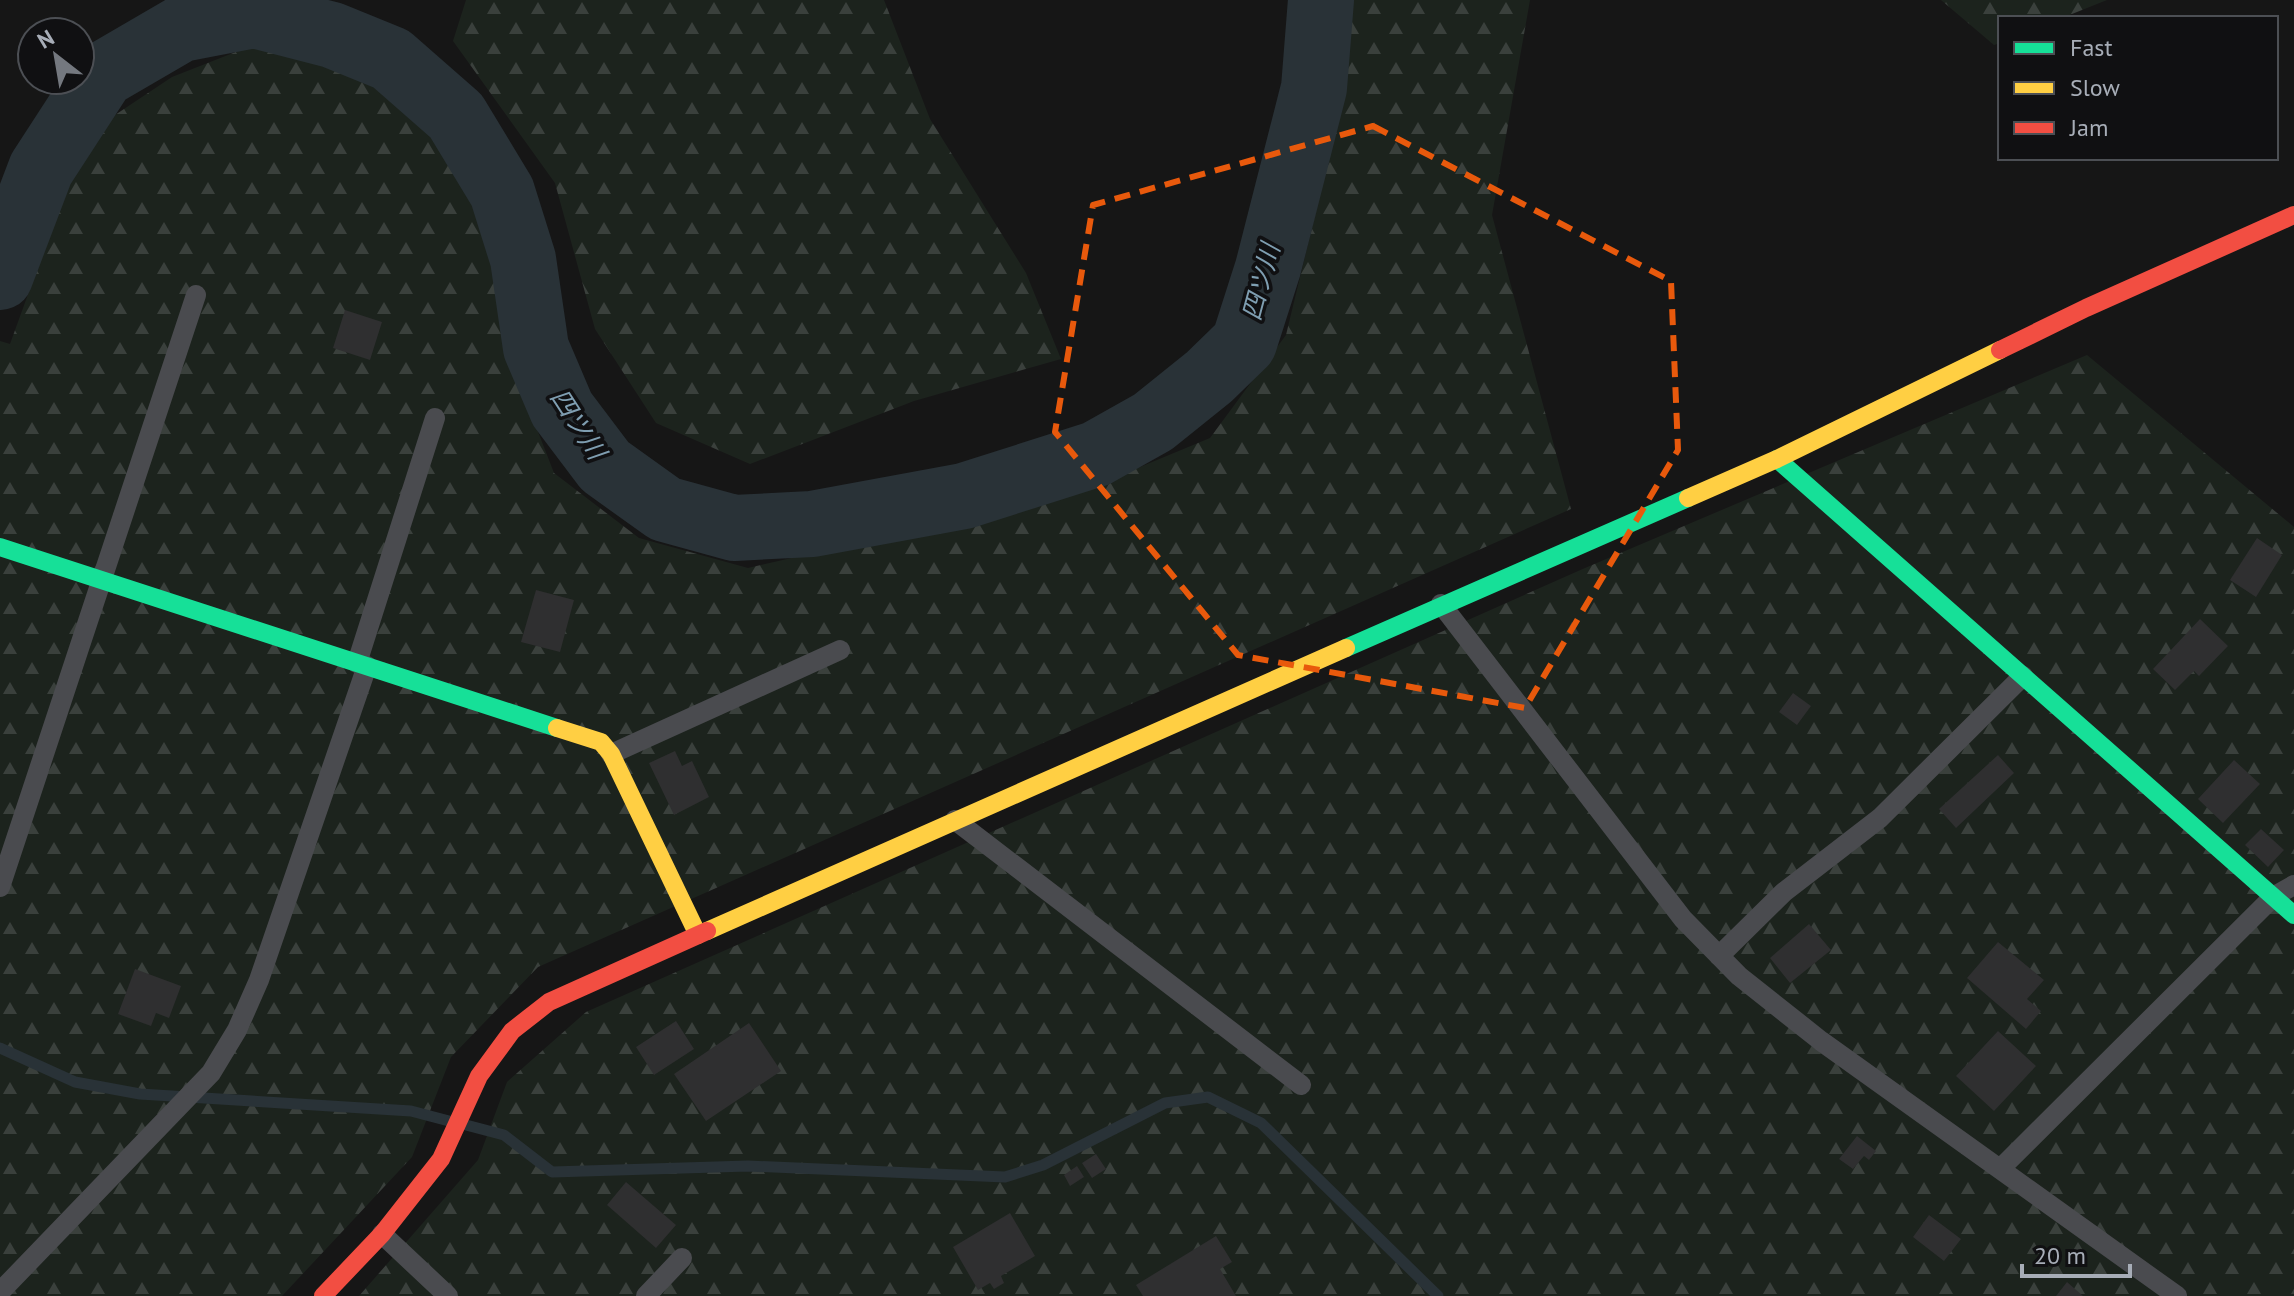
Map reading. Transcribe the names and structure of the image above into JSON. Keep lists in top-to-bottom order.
{
  "water": ["四ツ川"],
  "legend": ["Fast", "Slow", "Jam"],
  "scale_bar": "20 m",
  "north": "top left"
}
